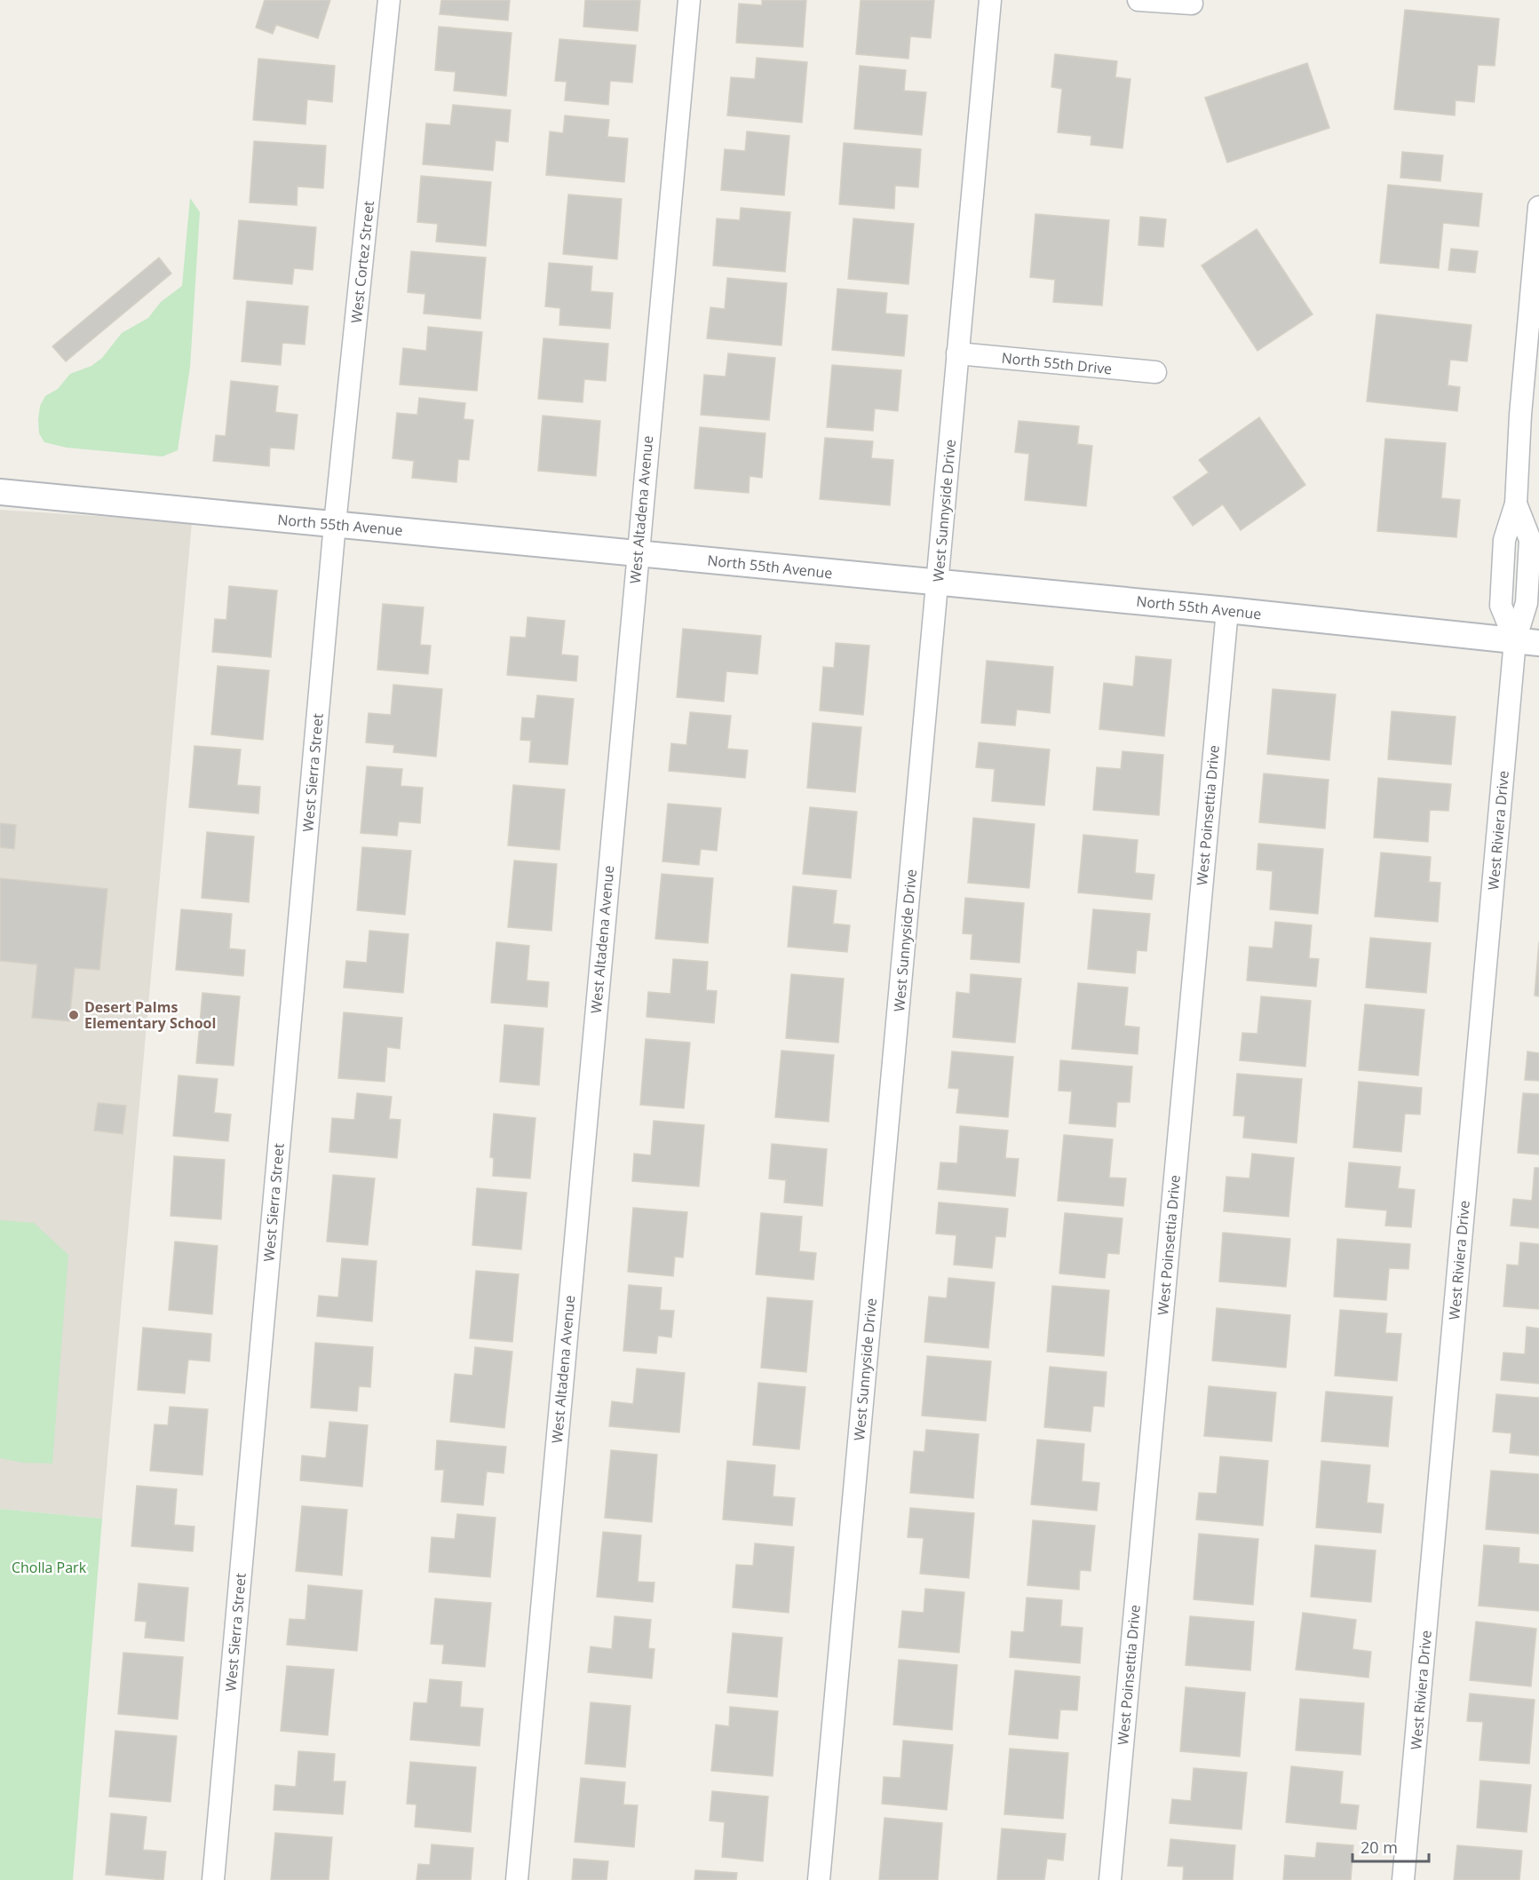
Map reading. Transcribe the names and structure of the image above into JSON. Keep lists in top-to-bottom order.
{
  "streets": {
    "street": [
      "West Cortez Street",
      "North 55th Drive",
      "West Altadena Avenue",
      "West Sunnyside Drive",
      "North 55th Avenue",
      "West Sierra Street",
      "West Poinsettia Drive",
      "West Riviera Drive"
    ]
  },
  "crossings": [
    ["West Cortez Street", "North 55th Avenue"],
    ["West Cortez Street", "West Sierra Street"],
    ["North 55th Drive", "West Sunnyside Drive"],
    ["West Altadena Avenue", "North 55th Avenue"],
    ["West Sunnyside Drive", "North 55th Avenue"],
    ["North 55th Avenue", "West Sierra Street"],
    ["North 55th Avenue", "West Poinsettia Drive"],
    ["North 55th Avenue", "West Riviera Drive"]
  ],
  "parks": ["Cholla Park"],
  "places": ["Desert Palms Elementary School"],
  "scale_bar": "20 m"
}
